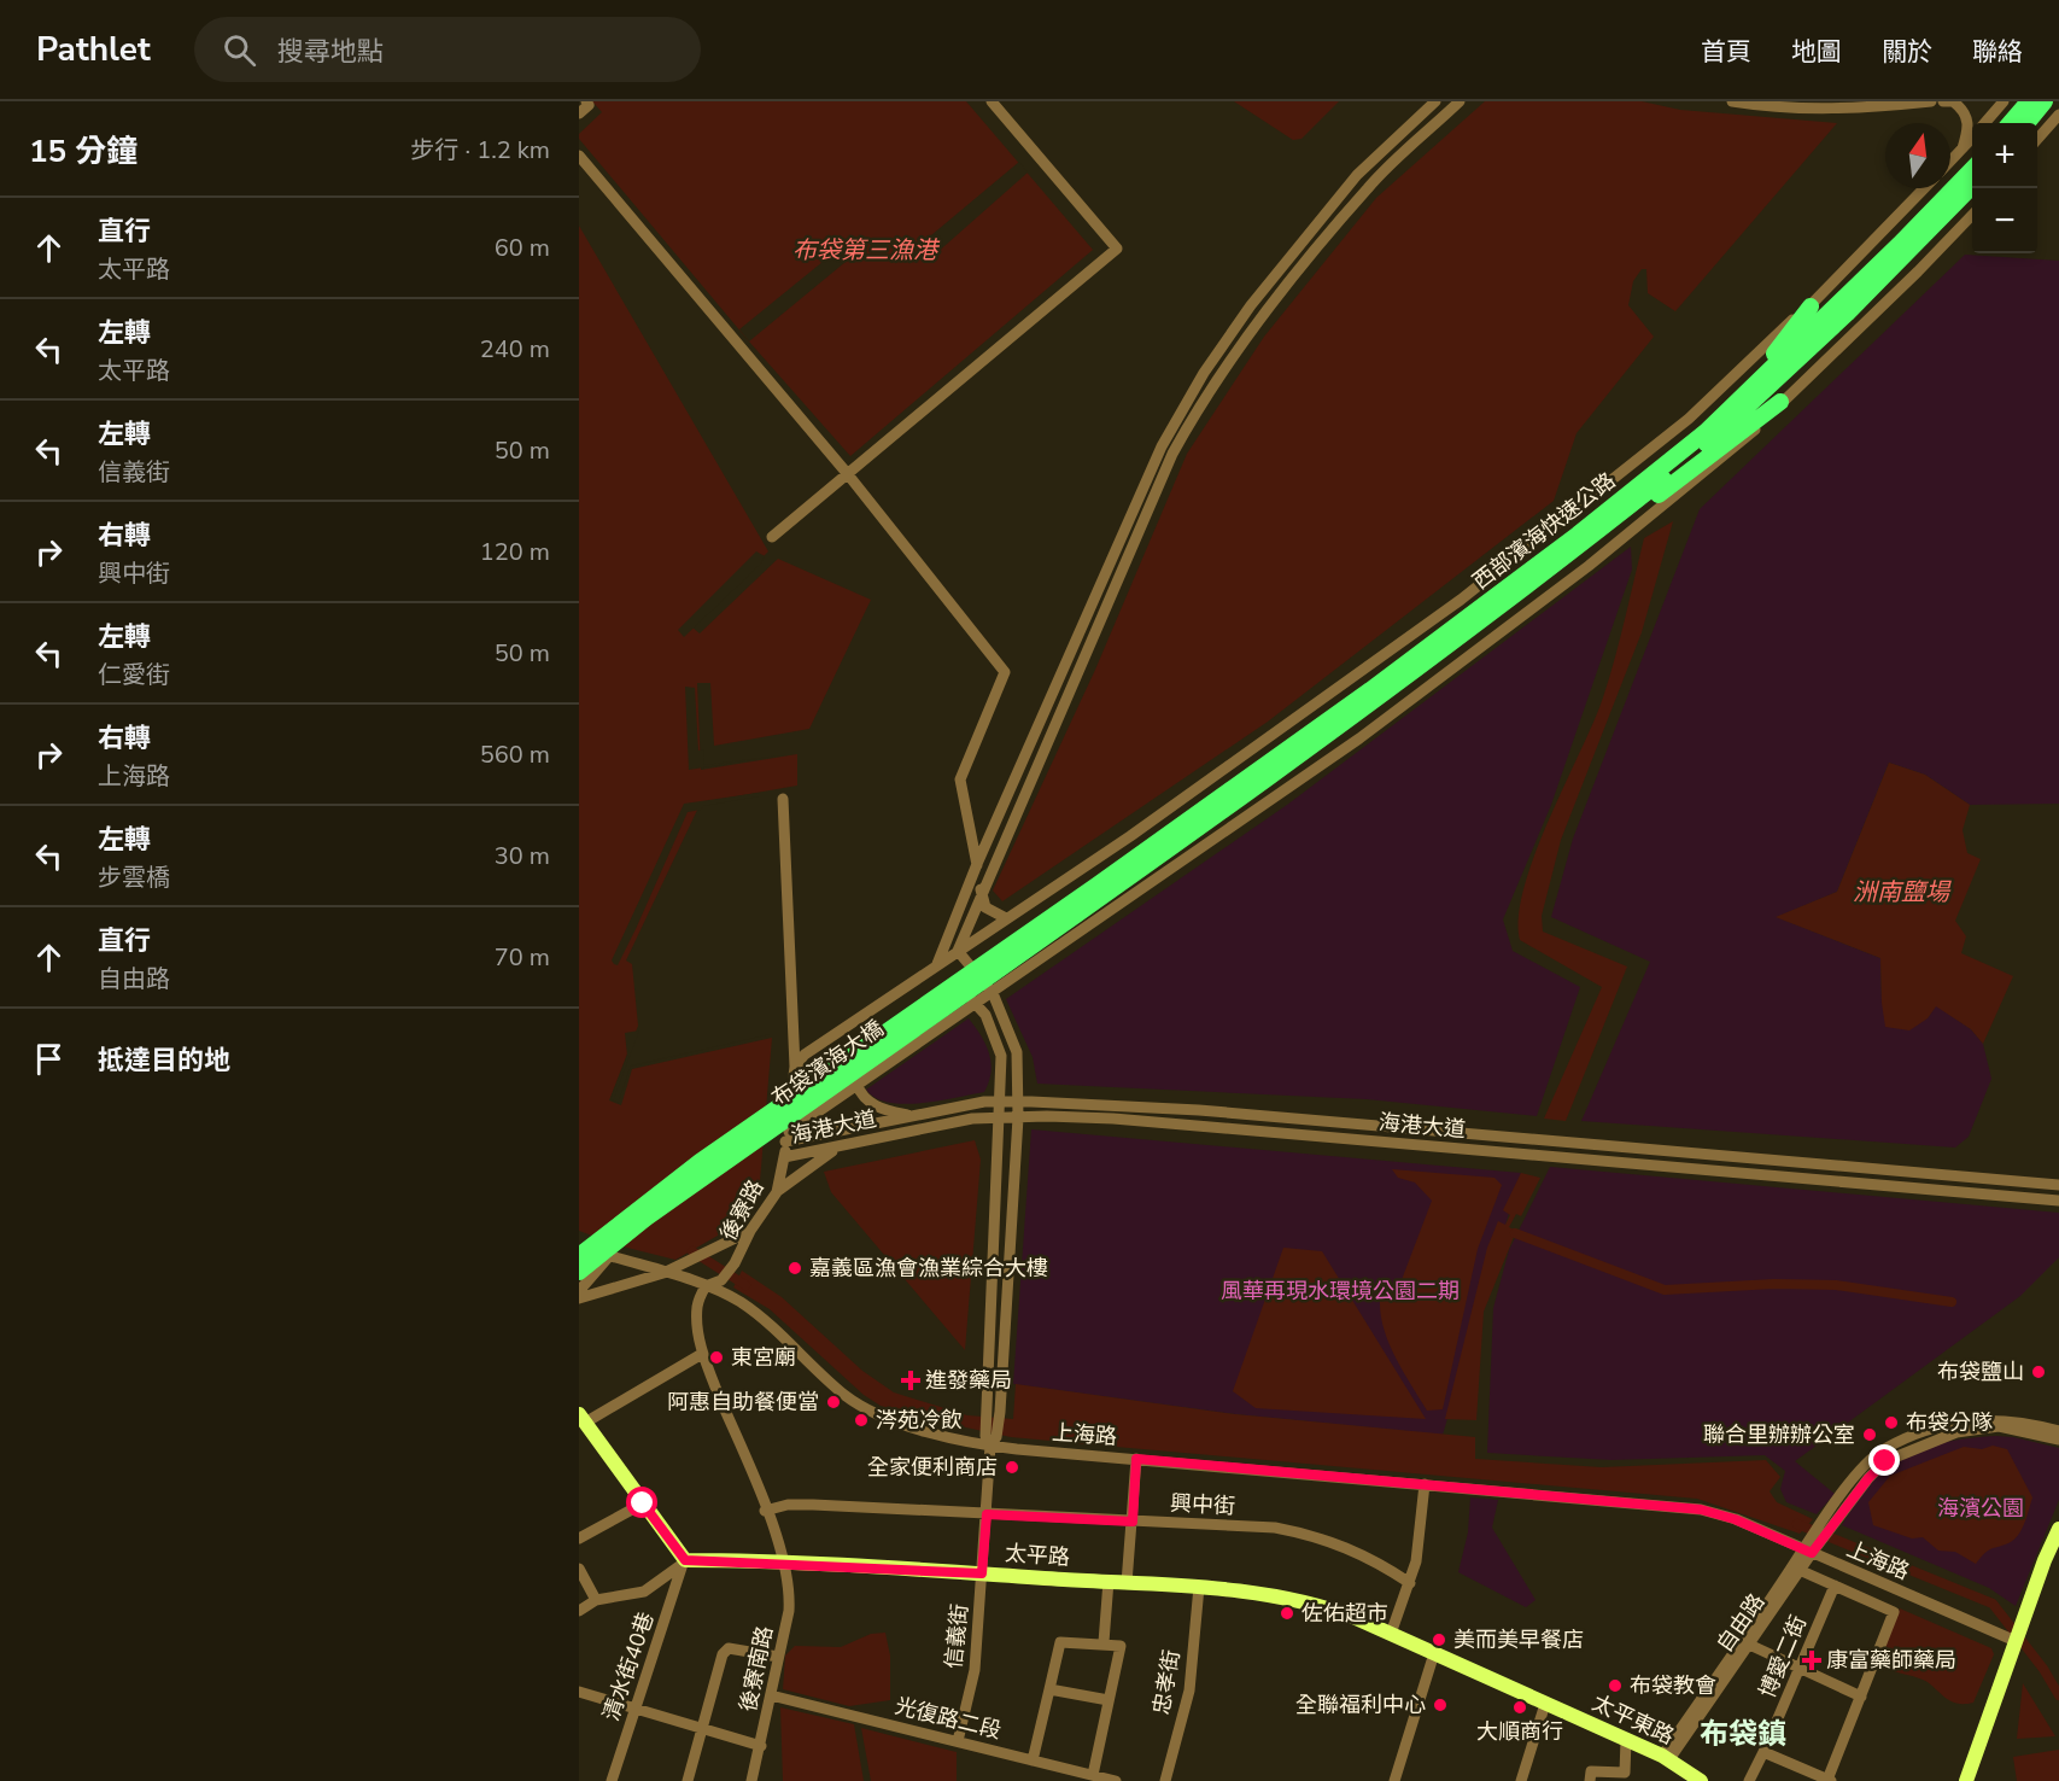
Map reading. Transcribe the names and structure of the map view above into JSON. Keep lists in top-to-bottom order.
{
  "streets": {
    "highway": ["西部濱海快速公路", "布袋濱海大橋"],
    "main road": ["太平路", "太平東路"],
    "street": [
      "海港大道",
      "後寮路",
      "上海路",
      "興中街",
      "自由路",
      "信義街",
      "博愛二街",
      "清水街40巷",
      "後寮南路",
      "忠孝街",
      "光復路二段"
    ]
  },
  "crossings": [
    ["西部濱海快速公路", "布袋濱海大橋"],
    ["布袋濱海大橋", "上海路"],
    ["海港大道", "後寮路"],
    ["後寮路", "上海路"],
    ["上海路", "自由路"],
    ["上海路", "信義街"],
    ["興中街", "信義街"],
    ["太平路", "信義街"],
    ["太平路", "後寮南路"],
    ["太平路", "忠孝街"],
    ["太平路", "太平東路"],
    ["自由路", "太平東路"],
    ["信義街", "光復路二段"],
    ["後寮南路", "光復路二段"]
  ],
  "districts": ["布袋鎮"],
  "water": ["布袋第三漁港", "洲南鹽場"],
  "parks": ["風華再現水環境公園二期", "海濱公園"],
  "places": {
    "other": [
      "嘉義區漁會漁業綜合大樓",
      "東宮廟",
      "布袋鹽山",
      "阿惠自助餐便當",
      "涔苑冷飲",
      "布袋分隊",
      "聯合里辦辦公室",
      "全家便利商店",
      "佐佑超市",
      "美而美早餐店",
      "布袋教會",
      "全聯福利中心",
      "大順商行"
    ],
    "health": ["進發藥局", "康富藥師藥局"]
  },
  "north": "top",
  "page": {
    "header": "Pathlet",
    "search": "搜尋地點",
    "nav": [
      "首頁",
      "地圖",
      "關於",
      "聯絡"
    ],
    "heading": ["15 分鐘", "步行 · 1.2 km"],
    "map_buttons": ["+", "−"],
    "list": [
      ["直行", "太平路", "60 m"],
      ["左轉", "太平路", "240 m"],
      ["左轉", "信義街", "50 m"],
      ["右轉", "興中街", "120 m"],
      ["左轉", "仁愛街", "50 m"],
      ["右轉", "上海路", "560 m"],
      ["左轉", "步雲橋", "30 m"],
      ["直行", "自由路", "70 m"],
      "抵達目的地"
    ]
  }
}
